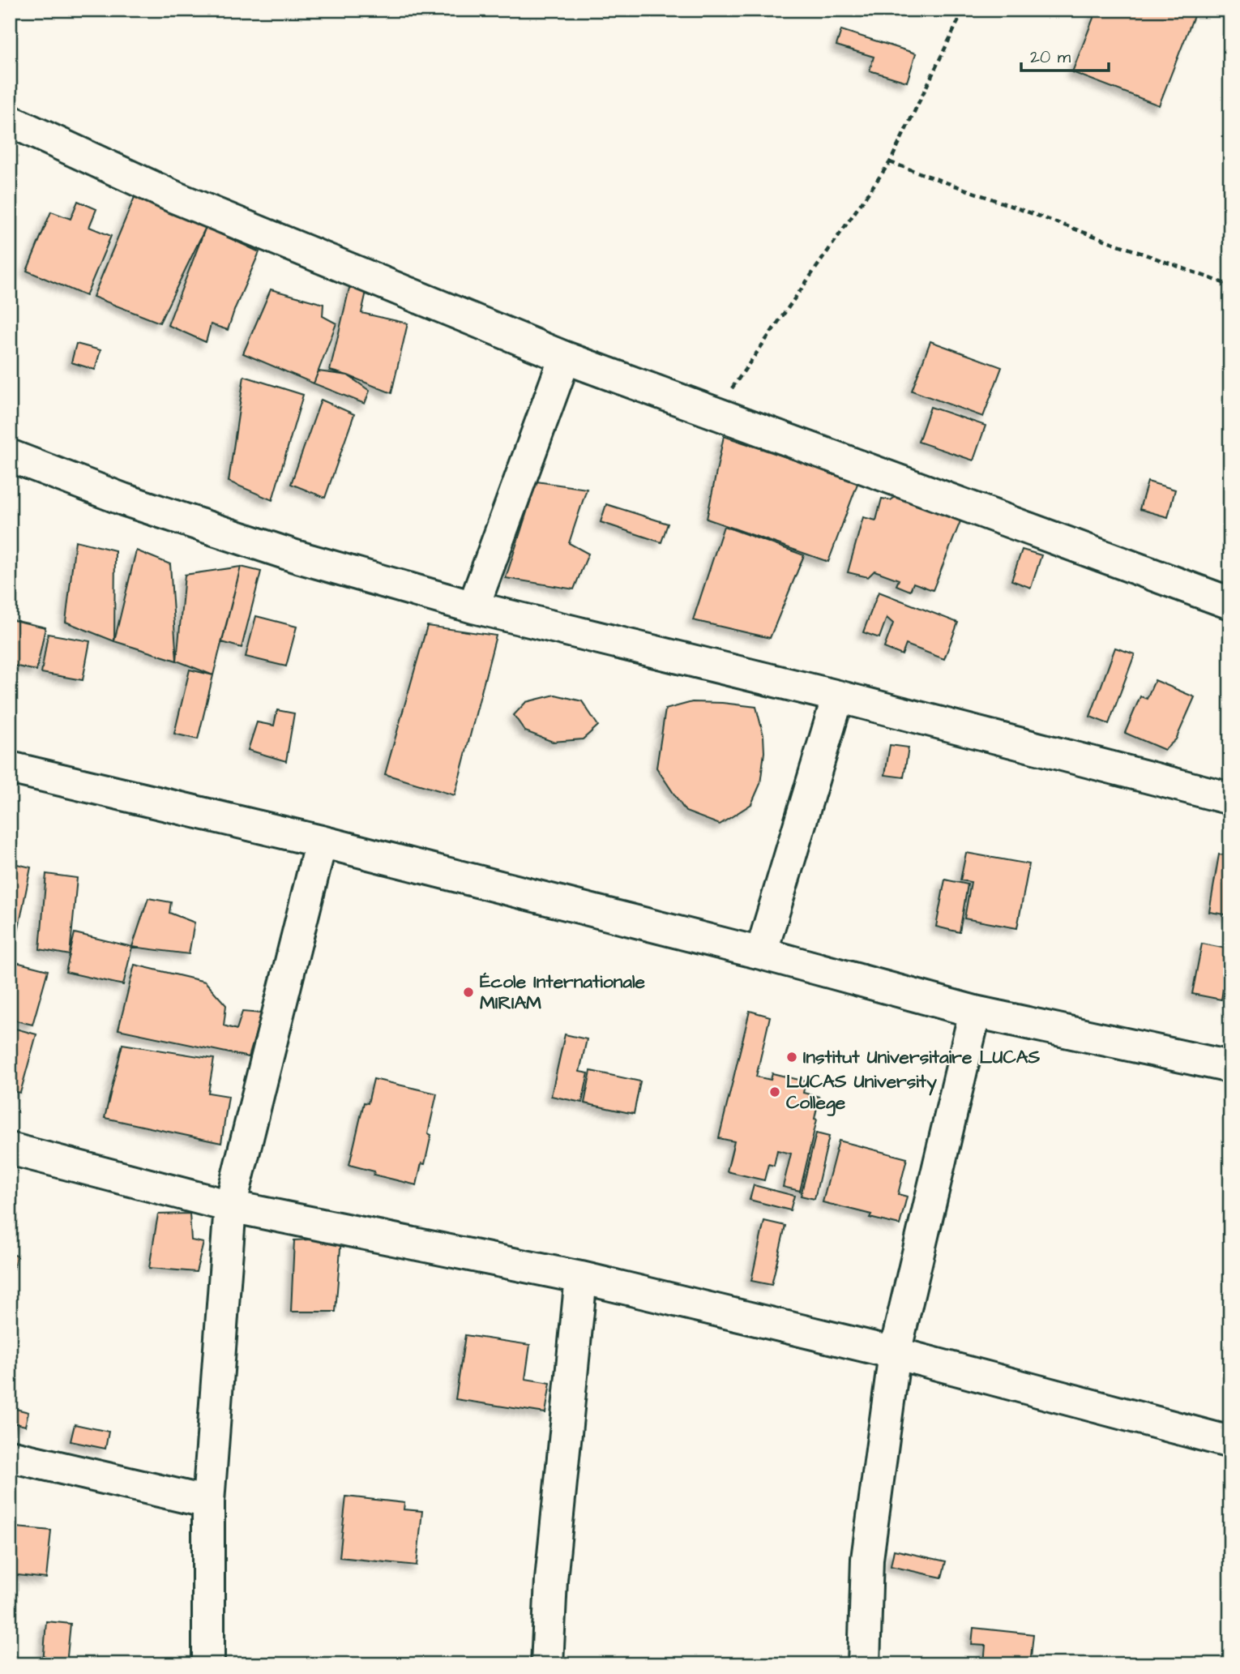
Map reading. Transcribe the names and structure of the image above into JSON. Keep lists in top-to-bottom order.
{
  "places": ["École Internationale MIRIAM", "Institut Universitaire LUCAS", "LUCAS University College"],
  "scale_bar": "20 m"
}
